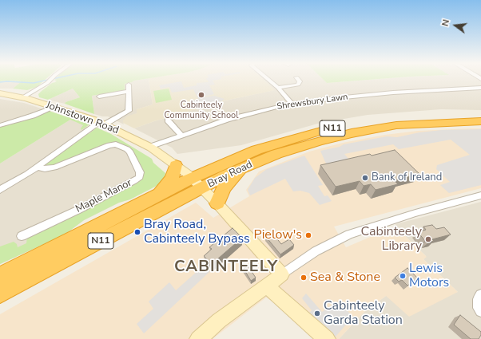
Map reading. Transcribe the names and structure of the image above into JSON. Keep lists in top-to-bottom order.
{
  "streets": {
    "highway": ["N11", "Bray Road"],
    "street": ["Shrewsbury Lawn", "Johnstown Road", "Maple Manor"]
  },
  "crossings": [
    ["Shrewsbury Lawn", "Johnstown Road"],
    ["Johnstown Road", "Bray Road"]
  ],
  "districts": ["CABINTEELY"],
  "places": [
    "Cabinteely Community School",
    "Bank of Ireland",
    "Bray Road, Cabinteely Bypass",
    "Pielow's",
    "Cabinteely Library",
    "Lewis Motors",
    "Sea & Stone",
    "Cabinteely Garda Station"
  ],
  "north": "left"
}
